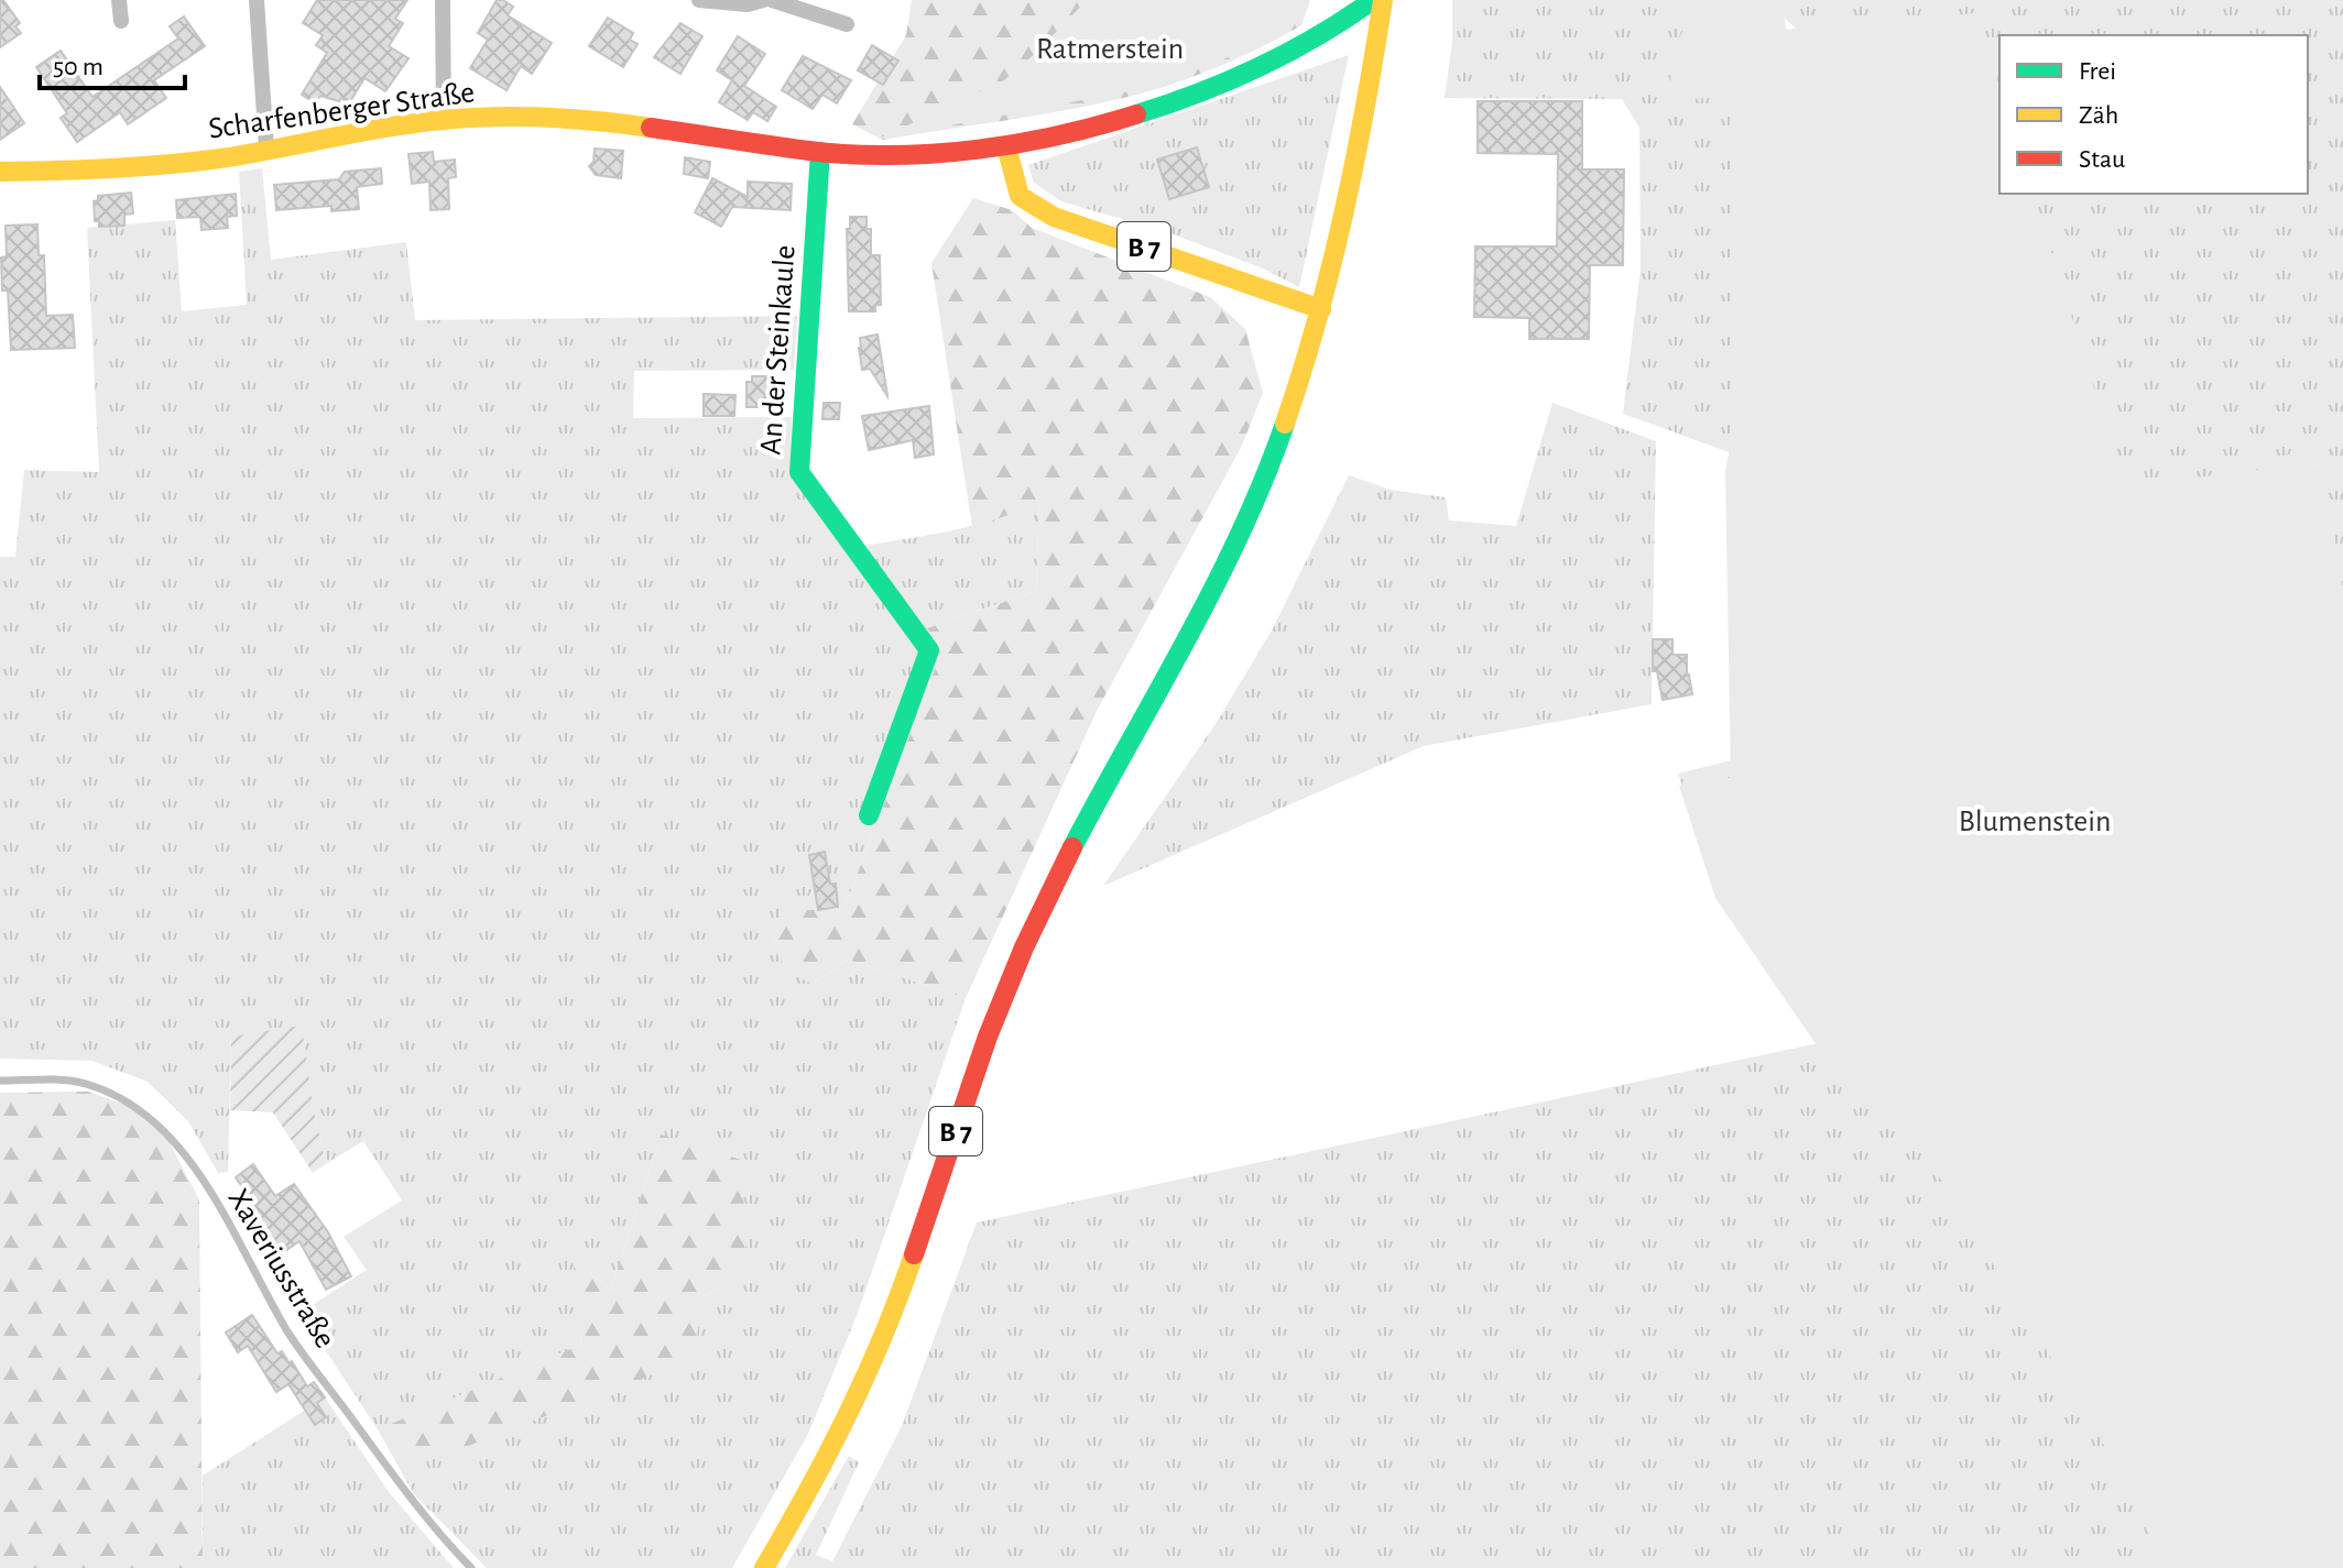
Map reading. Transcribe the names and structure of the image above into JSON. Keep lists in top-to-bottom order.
{
  "streets": {
    "street": ["Scharfenberger Straße", "B 7", "An der Steinkaule"],
    "lane": ["Xaveriusstraße"]
  },
  "crossings": [
    ["Scharfenberger Straße", "B 7"],
    ["Scharfenberger Straße", "An der Steinkaule"]
  ],
  "parks": ["Ratmerstein", "Blumenstein"],
  "legend": ["Frei", "Zäh", "Stau"],
  "scale_bar": "50 m"
}
